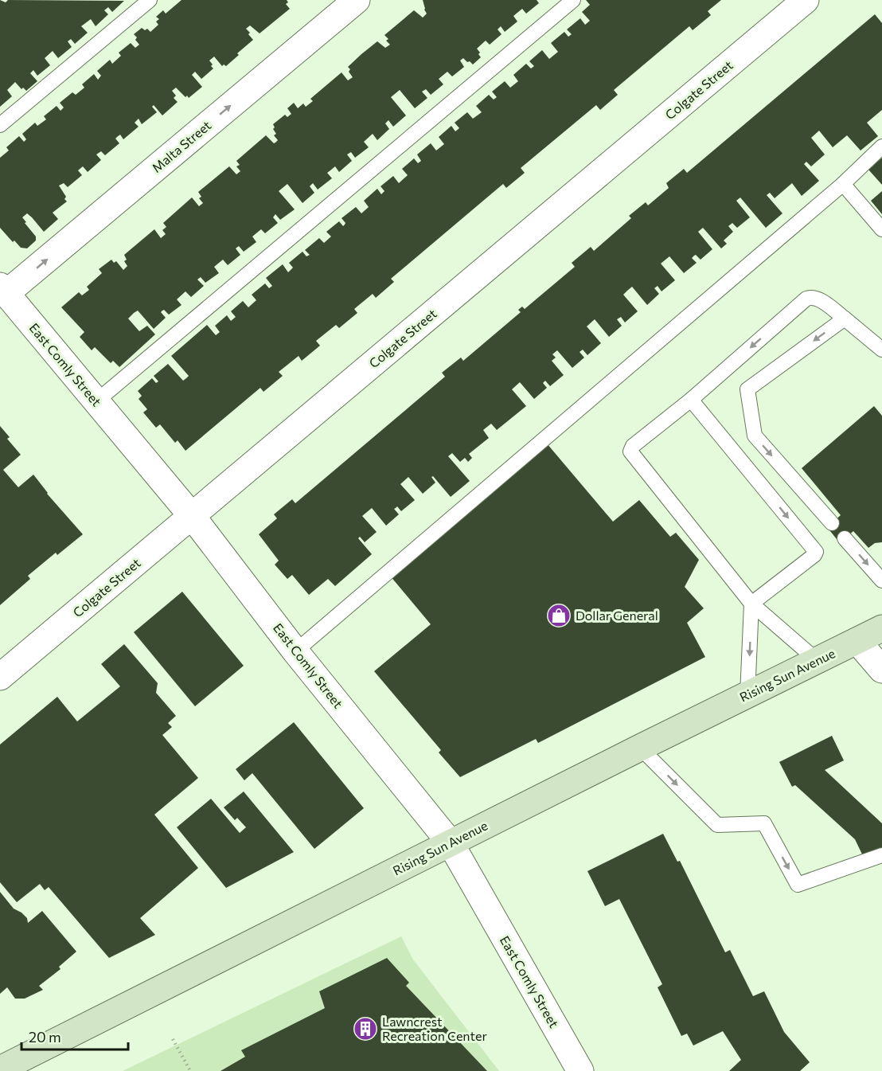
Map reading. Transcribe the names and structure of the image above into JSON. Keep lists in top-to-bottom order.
{
  "streets": {
    "main road": ["Rising Sun Avenue"],
    "street": ["Colgate Street", "Malta Street", "East Comly Street"]
  },
  "crossings": [
    ["Colgate Street", "East Comly Street"],
    ["Malta Street", "East Comly Street"],
    ["East Comly Street", "Rising Sun Avenue"]
  ],
  "one_way": ["Malta Street"],
  "places": {
    "shop": ["Dollar General"],
    "building": ["Lawncrest Recreation Center"]
  },
  "scale_bar": "20 m"
}
